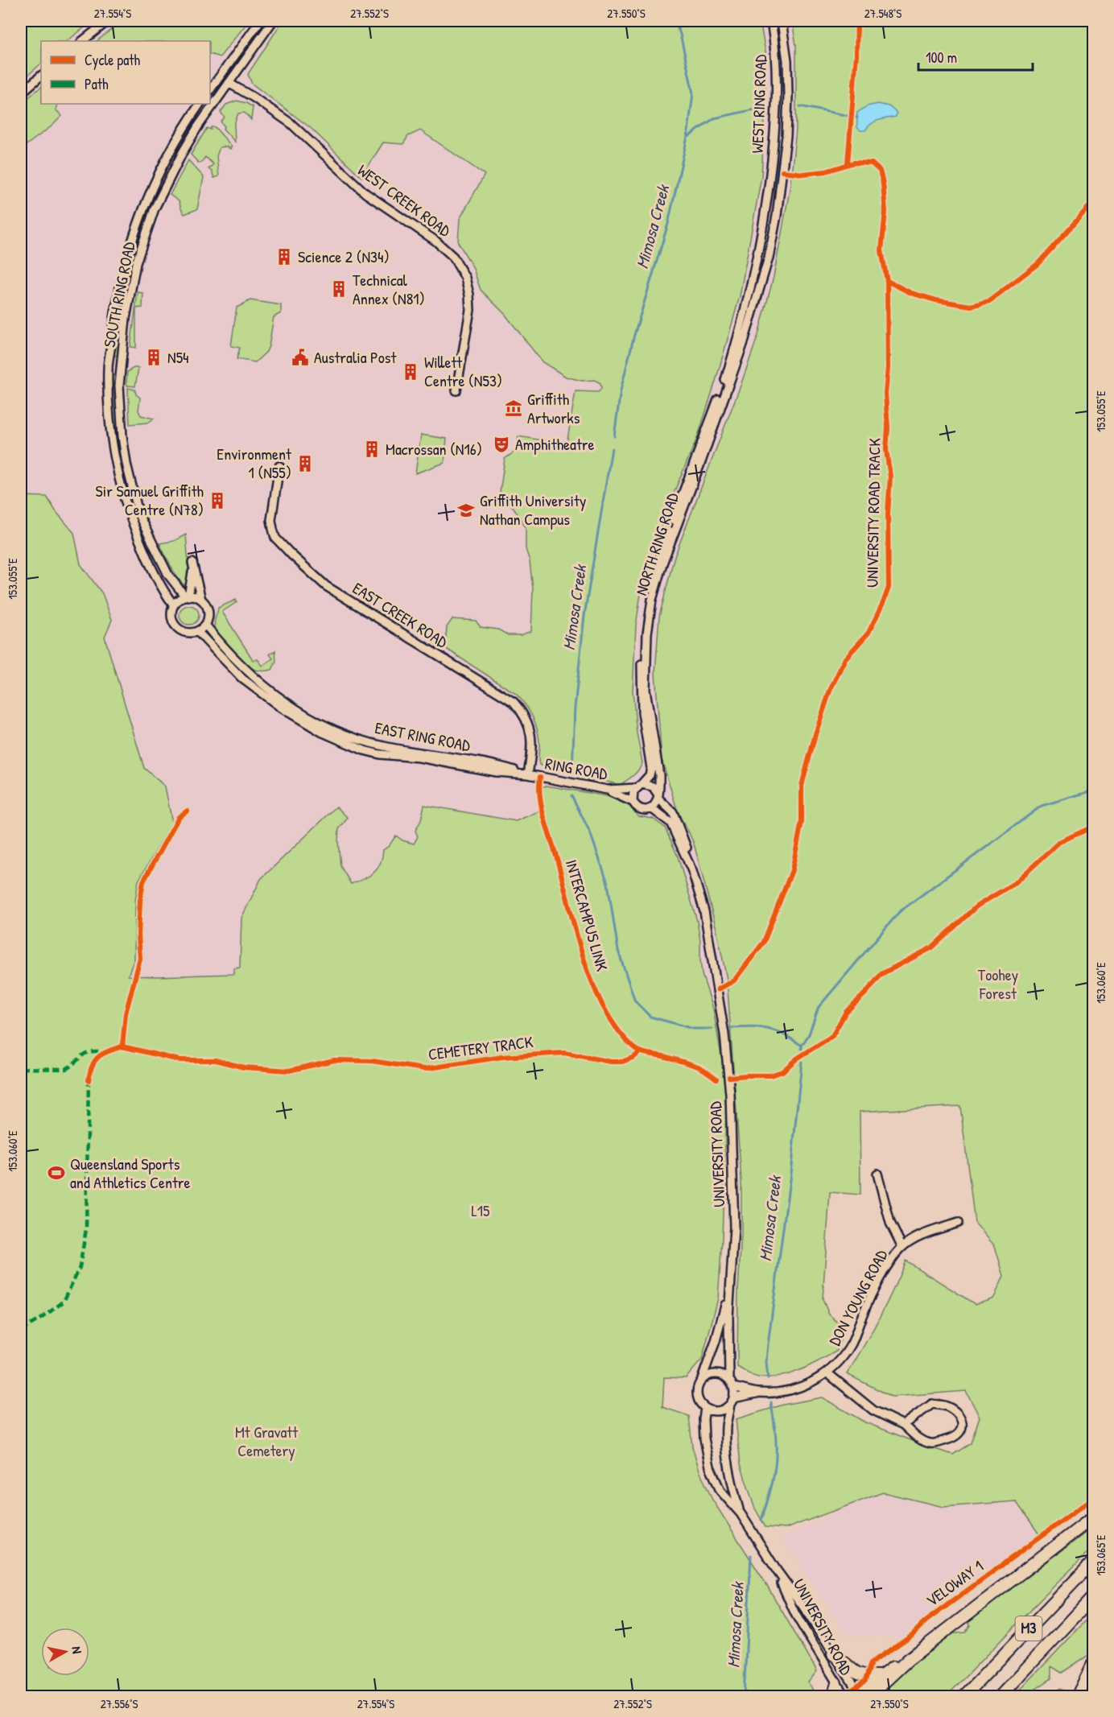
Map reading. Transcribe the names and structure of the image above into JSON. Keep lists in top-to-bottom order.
{
  "streets": {
    "highway": ["M3"],
    "street": [
      "WEST RING ROAD",
      "WEST CREEK ROAD",
      "SOUTH RING ROAD",
      "NORTH RING ROAD",
      "EAST CREEK ROAD",
      "EAST RING ROAD",
      "RING ROAD",
      "UNIVERSITY ROAD",
      "DON YOUNG ROAD"
    ],
    "cycle path": [
      "UNIVERSITY ROAD TRACK",
      "INTERCAMPUS LINK",
      "CEMETERY TRACK",
      "VELOWAY 1"
    ]
  },
  "crossings": [
    ["WEST RING ROAD", "NORTH RING ROAD"],
    ["WEST CREEK ROAD", "SOUTH RING ROAD"],
    ["SOUTH RING ROAD", "EAST RING ROAD"],
    ["NORTH RING ROAD", "RING ROAD"],
    ["NORTH RING ROAD", "UNIVERSITY ROAD"],
    ["EAST CREEK ROAD", "EAST RING ROAD"],
    ["EAST CREEK ROAD", "RING ROAD"],
    ["EAST RING ROAD", "RING ROAD"],
    ["RING ROAD", "UNIVERSITY ROAD"],
    ["UNIVERSITY ROAD", "DON YOUNG ROAD"]
  ],
  "water": ["Mimosa Creek"],
  "parks": ["Toohey Forest", "L15", "Mt Gravatt Cemetery"],
  "places": {
    "building": [
      "Science 2 (N34)",
      "Technical Annex (N81)",
      "N54",
      "Willett Centre (N53)",
      "Macrossan (N16)",
      "Environment 1 (N55)",
      "Sir Samuel Griffith Centre (N78)"
    ],
    "public building": ["Australia Post"],
    "museum": ["Griffith Artworks"],
    "theatre": ["Amphitheatre"],
    "school or university": ["Griffith University Nathan Campus"],
    "sports": ["Queensland Sports and Athletics Centre"]
  },
  "legend": ["Cycle path", "Path"],
  "scale_bar": "100 m",
  "north": "right",
  "coordinates": [
    "27.554°S",
    "27.552°S",
    "27.550°S",
    "27.548°S",
    "153.055°E",
    "153.060°E",
    "153.065°E",
    "27.556°S"
  ]
}
